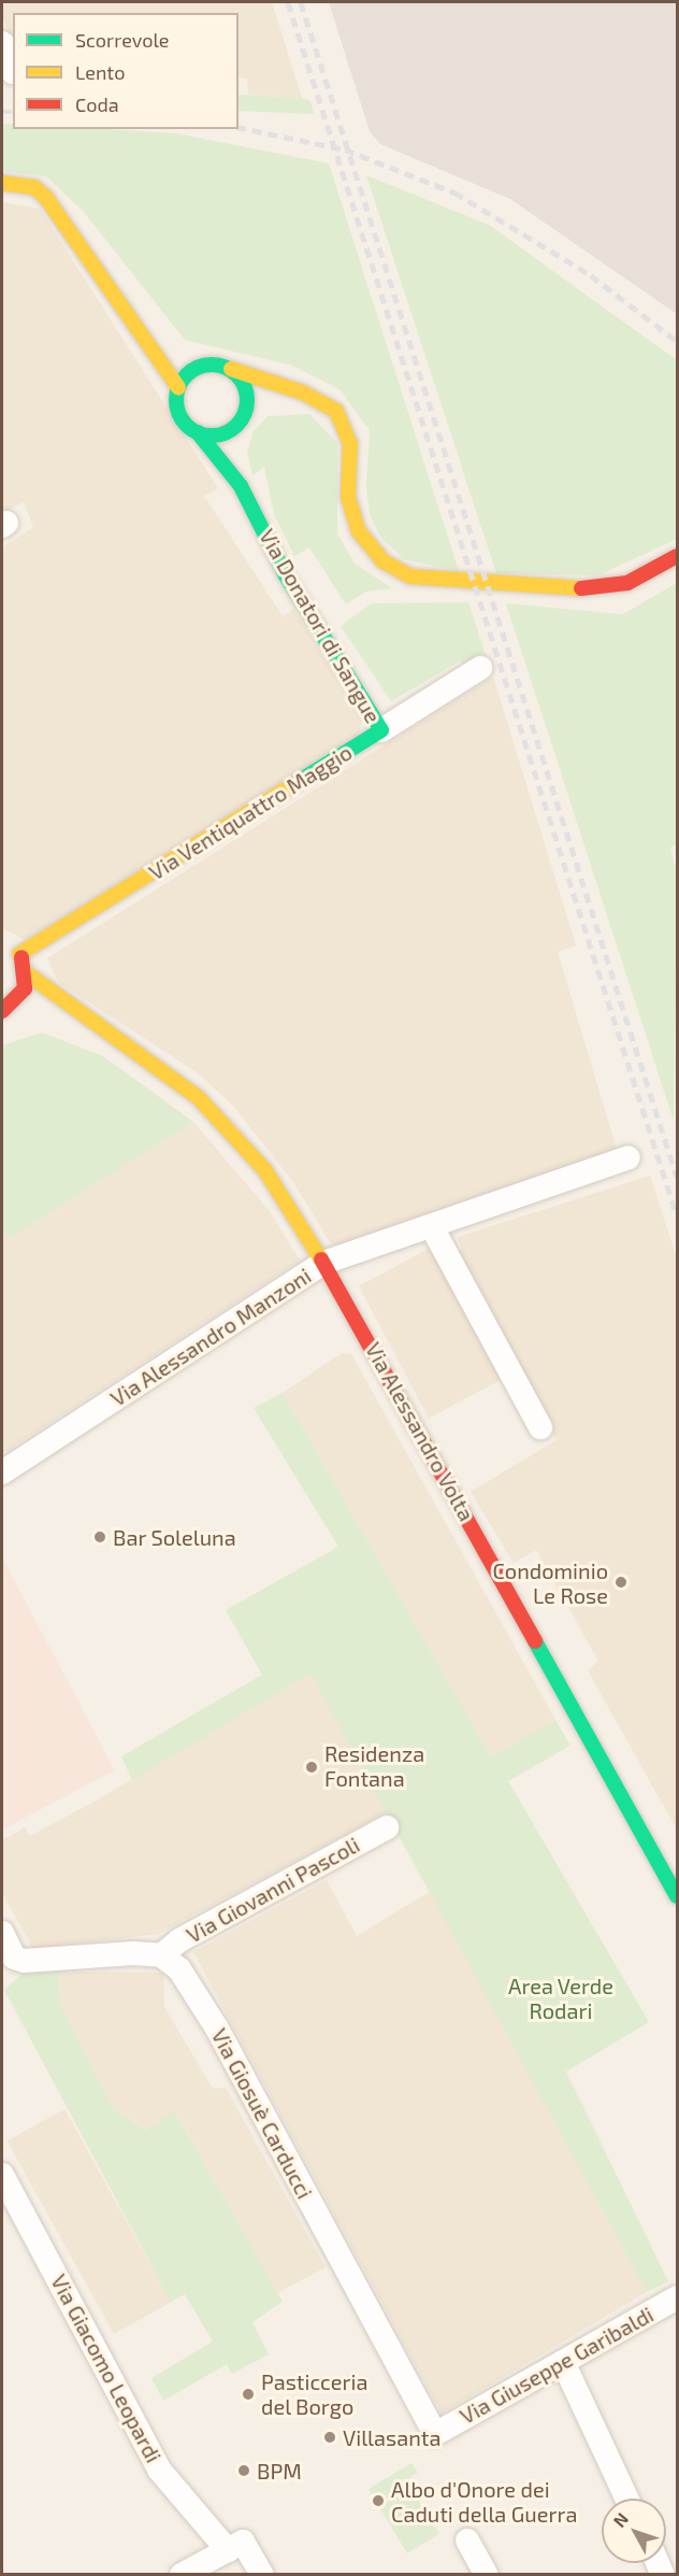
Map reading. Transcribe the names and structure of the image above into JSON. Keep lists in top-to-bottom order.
{
  "streets": {
    "street": [
      "Via Donatori di Sangue",
      "Via Ventiquattro Maggio",
      "Via Alessandro Manzoni",
      "Via Alessandro Volta",
      "Via Giovanni Pascoli",
      "Via Giosuè Carducci",
      "Via Giuseppe Garibaldi",
      "Via Giacomo Leopardi"
    ]
  },
  "crossings": [
    ["Via Donatori di Sangue", "Via Ventiquattro Maggio"],
    ["Via Alessandro Manzoni", "Via Alessandro Volta"],
    ["Via Giovanni Pascoli", "Via Giosuè Carducci"],
    ["Via Giosuè Carducci", "Via Giuseppe Garibaldi"]
  ],
  "parks": ["Area Verde Rodari"],
  "places": [
    "Bar Soleluna",
    "Condominio Le Rose",
    "Residenza Fontana",
    "Pasticceria del Borgo",
    "Villasanta",
    "BPM",
    "Albo d'Onore dei Caduti della Guerra"
  ],
  "legend": ["Scorrevole", "Lento", "Coda"],
  "north": "top left"
}
